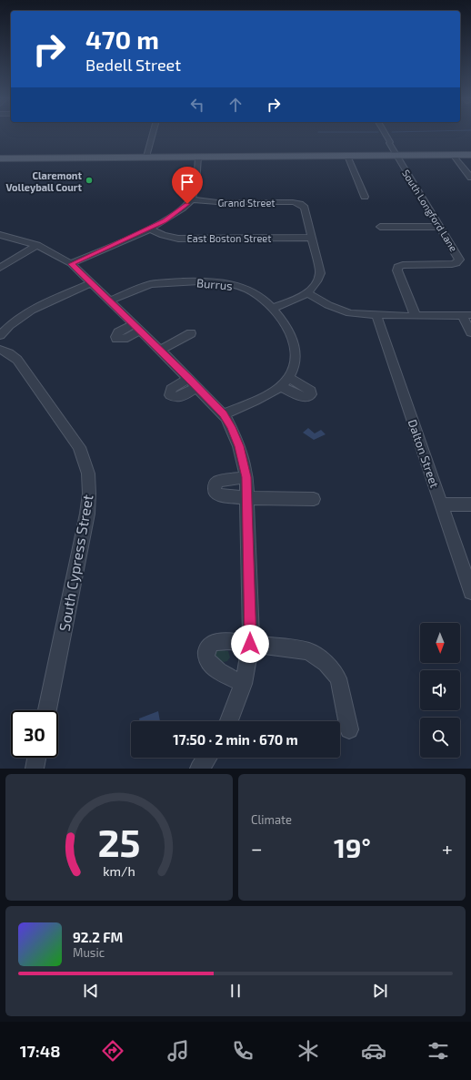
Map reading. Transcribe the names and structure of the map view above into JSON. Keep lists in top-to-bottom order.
{
  "streets": {
    "street": [
      "Grand Street",
      "South Longford Lane",
      "East Boston Street",
      "Burrus",
      "Dalton Street",
      "South Cypress Street"
    ]
  },
  "crossings": [
    ["Grand Street", "East Boston Street"]
  ],
  "places": ["Claremont Volleyball Court"],
  "north": "bottom",
  "page": {
    "turn": ["470 m", "Bedell Street"],
    "limit": "30",
    "trip": "17:50 · 2 min · 670 m",
    "tile": "Climate",
    "heat": ["−", "19°", "+"],
    "song": ["92.2 FM", "Music"],
    "tabs": "17:48",
    "gauge": ["25", "km/h"]
  }
}
